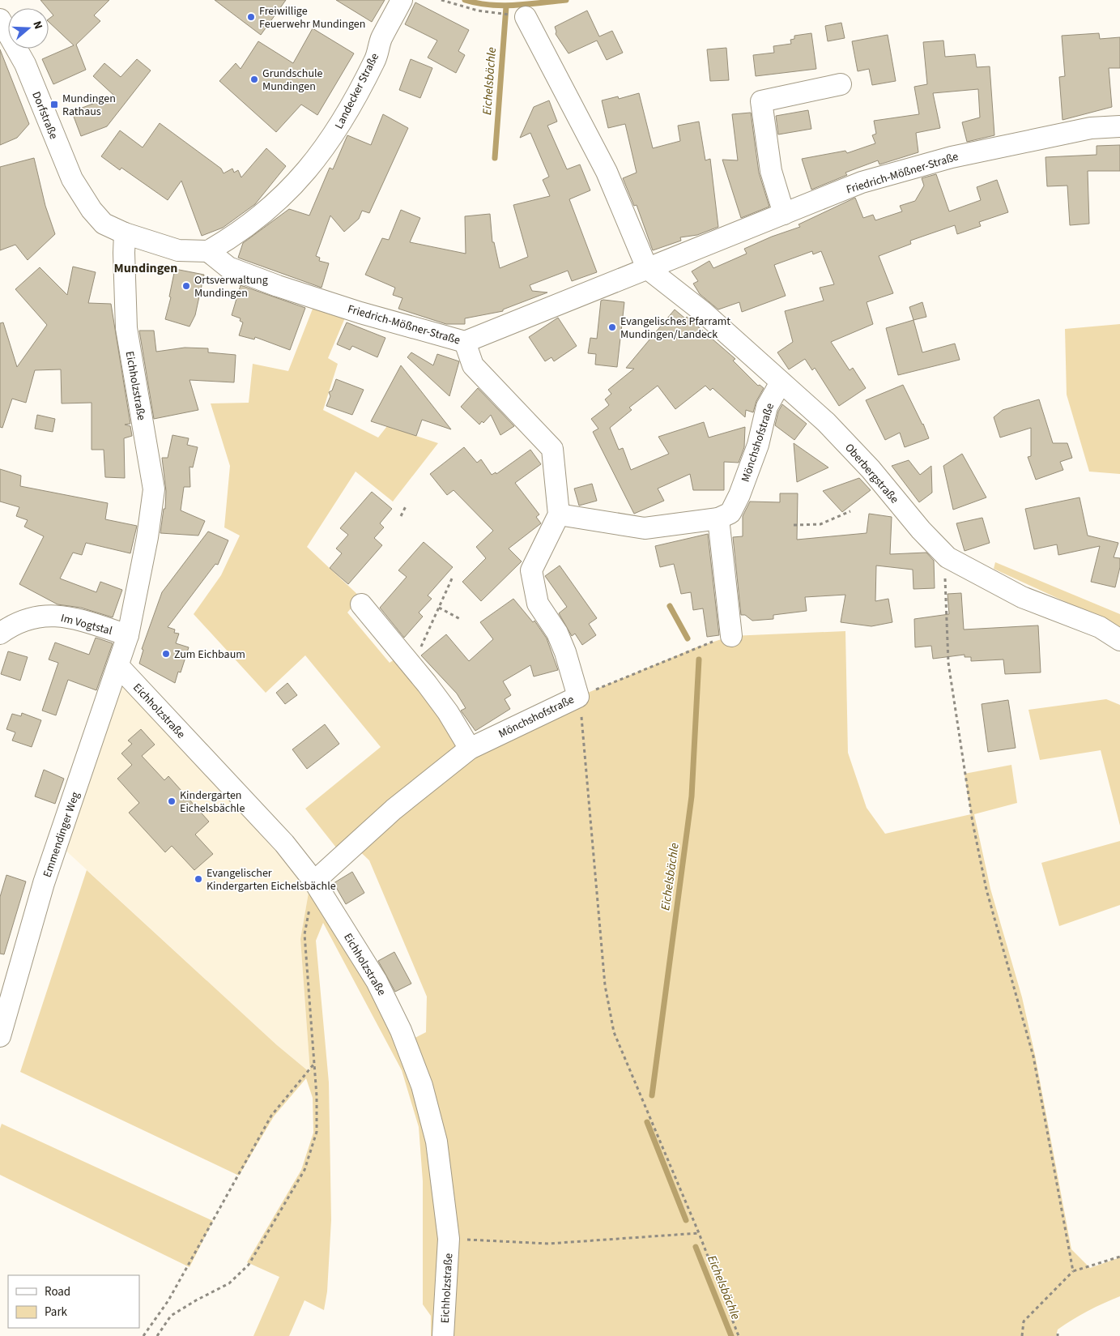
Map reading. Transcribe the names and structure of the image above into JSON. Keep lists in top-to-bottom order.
{
  "streets": {
    "street": [
      "Landecker Straße",
      "Dorfstraße",
      "Friedrich-Mößner-Straße",
      "Eichholzstraße",
      "Mönchshofstraße",
      "Oberbergstraße",
      "Im Vogtstal",
      "Emmendinger Weg"
    ]
  },
  "crossings": [
    ["Landecker Straße", "Dorfstraße"],
    ["Landecker Straße", "Friedrich-Mößner-Straße"],
    ["Dorfstraße", "Friedrich-Mößner-Straße"],
    ["Dorfstraße", "Eichholzstraße"],
    ["Friedrich-Mößner-Straße", "Oberbergstraße"],
    ["Eichholzstraße", "Mönchshofstraße"],
    ["Eichholzstraße", "Im Vogtstal"],
    ["Eichholzstraße", "Emmendinger Weg"],
    ["Mönchshofstraße", "Oberbergstraße"],
    ["Im Vogtstal", "Emmendinger Weg"]
  ],
  "districts": ["Mundingen"],
  "water": ["Eichelsbächle"],
  "places": {
    "other": [
      "Freiwillige Feuerwehr Mundingen",
      "Grundschule Mundingen",
      "Ortsverwaltung Mundingen",
      "Evangelisches Pfarramt Mundingen/Landeck",
      "Zum Eichbaum",
      "Kindergarten Eichelsbächle",
      "Evangelischer Kindergarten Eichelsbächle"
    ],
    "transit": ["Mundingen Rathaus"]
  },
  "legend": ["Road", "Park"],
  "north": "right"
}
